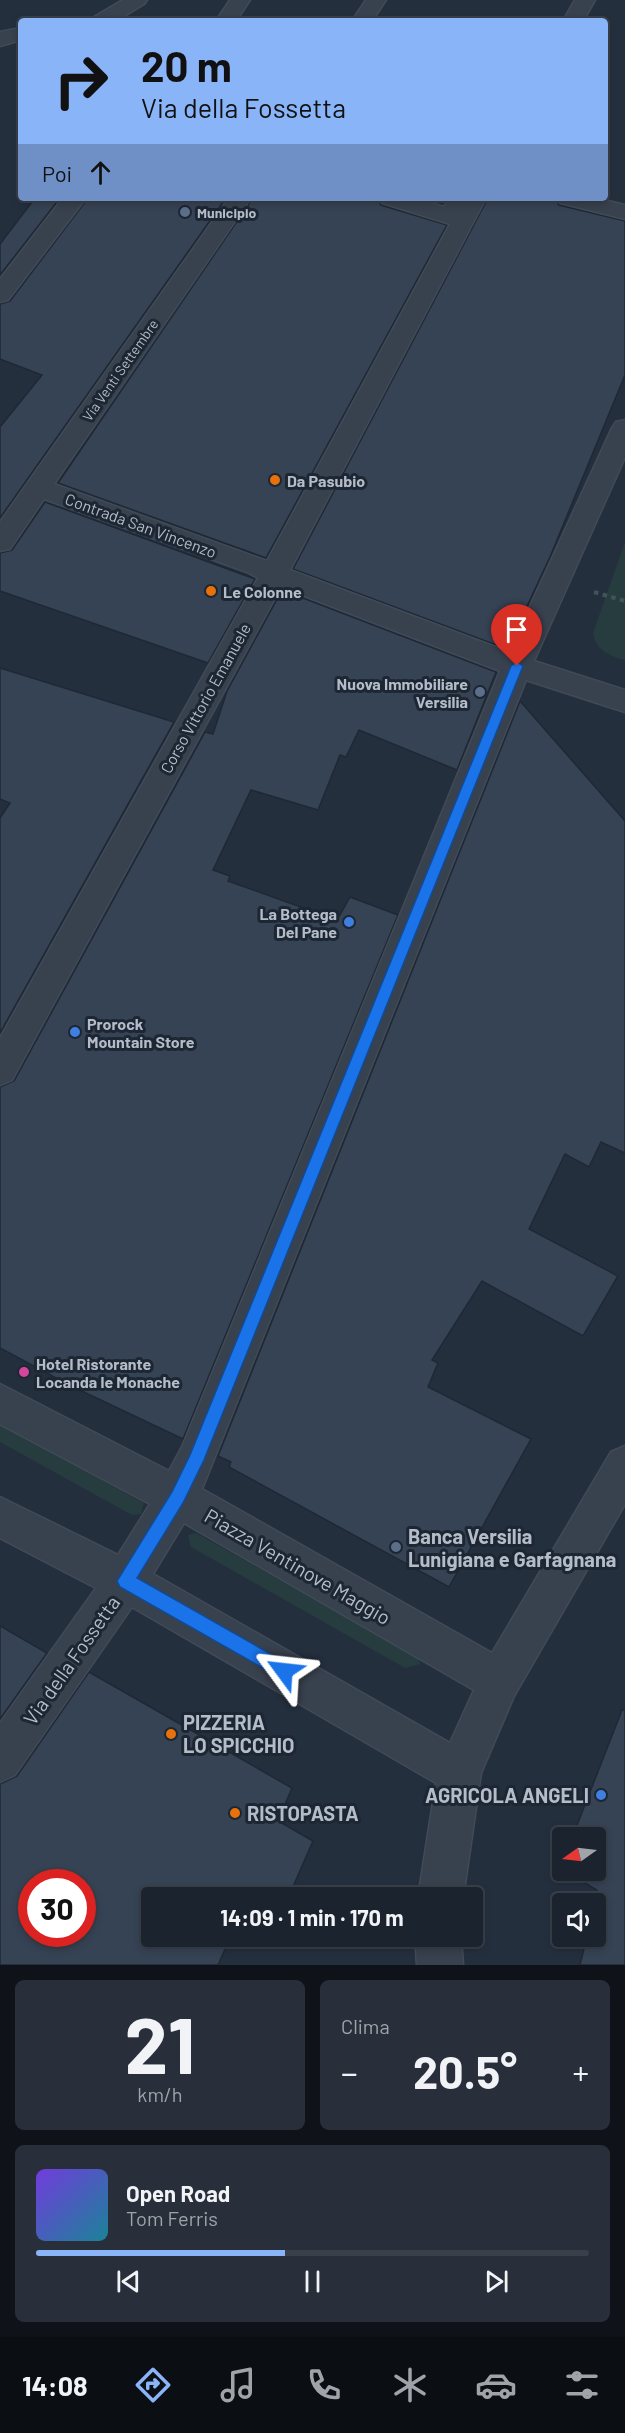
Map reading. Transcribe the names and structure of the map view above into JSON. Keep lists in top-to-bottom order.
{
  "streets": {
    "street": [
      "Via Venti Settembre",
      "Contrada San Vincenzo",
      "Corso Vittorio Emanuele",
      "Piazza Ventinove Maggio",
      "Via della Fossetta"
    ]
  },
  "crossings": [
    ["Via Venti Settembre", "Contrada San Vincenzo"],
    ["Contrada San Vincenzo", "Corso Vittorio Emanuele"],
    ["Contrada San Vincenzo", "Via della Fossetta"],
    ["Piazza Ventinove Maggio", "Via della Fossetta"]
  ],
  "places": [
    "Municipio",
    "Da Pasubio",
    "Le Colonne",
    "Nuova Immobiliare Versilia",
    "La Bottega Del Pane",
    "Prorock Mountain Store",
    "Hotel Ristorante Locanda le Monache",
    "Banca Versilia Lunigiana e Garfagnana",
    "PIZZERIA LO SPICCHIO",
    "AGRICOLA ANGELI",
    "RISTOPASTA"
  ],
  "north": "left",
  "page": {
    "turn": ["20 m", "Via della Fossetta"],
    "then": "Poi",
    "limit": "30",
    "trip": "14:09 · 1 min · 170 m",
    "tile": [
      ["21", "km/h"],
      "Clima"
    ],
    "heat": ["−", "20.5°", "+"],
    "song": ["Open Road", "Tom Ferris"],
    "tabs": "14:08"
  }
}
